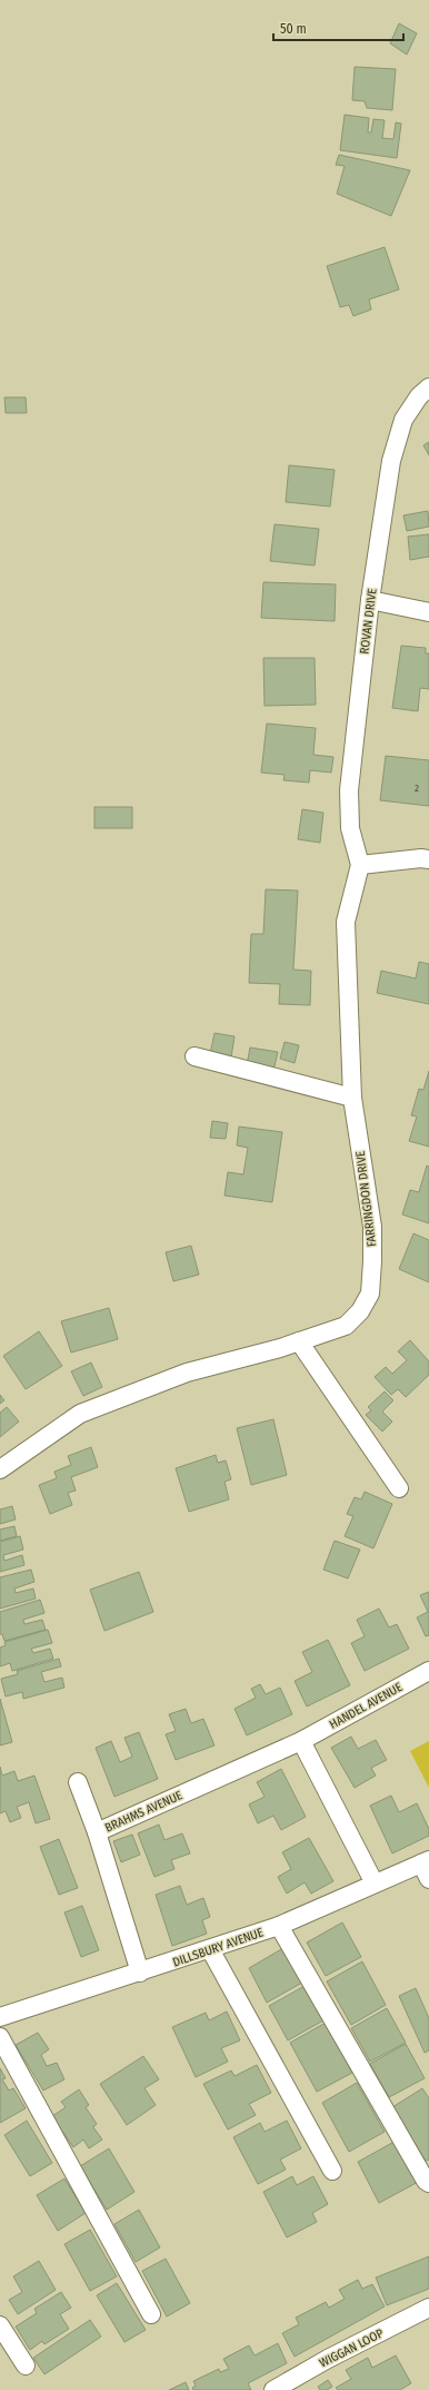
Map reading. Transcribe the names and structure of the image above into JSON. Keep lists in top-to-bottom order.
{
  "streets": {
    "street": [
      "ROVAN DRIVE",
      "FARRINGDON DRIVE",
      "HANDEL AVENUE",
      "BRAHMS AVENUE",
      "DILLSBURY AVENUE",
      "WIGGAN LOOP"
    ]
  },
  "crossings": [
    ["ROVAN DRIVE", "FARRINGDON DRIVE"],
    ["HANDEL AVENUE", "BRAHMS AVENUE"],
    ["BRAHMS AVENUE", "DILLSBURY AVENUE"]
  ],
  "house_numbers": ["2"],
  "scale_bar": "50 m"
}
